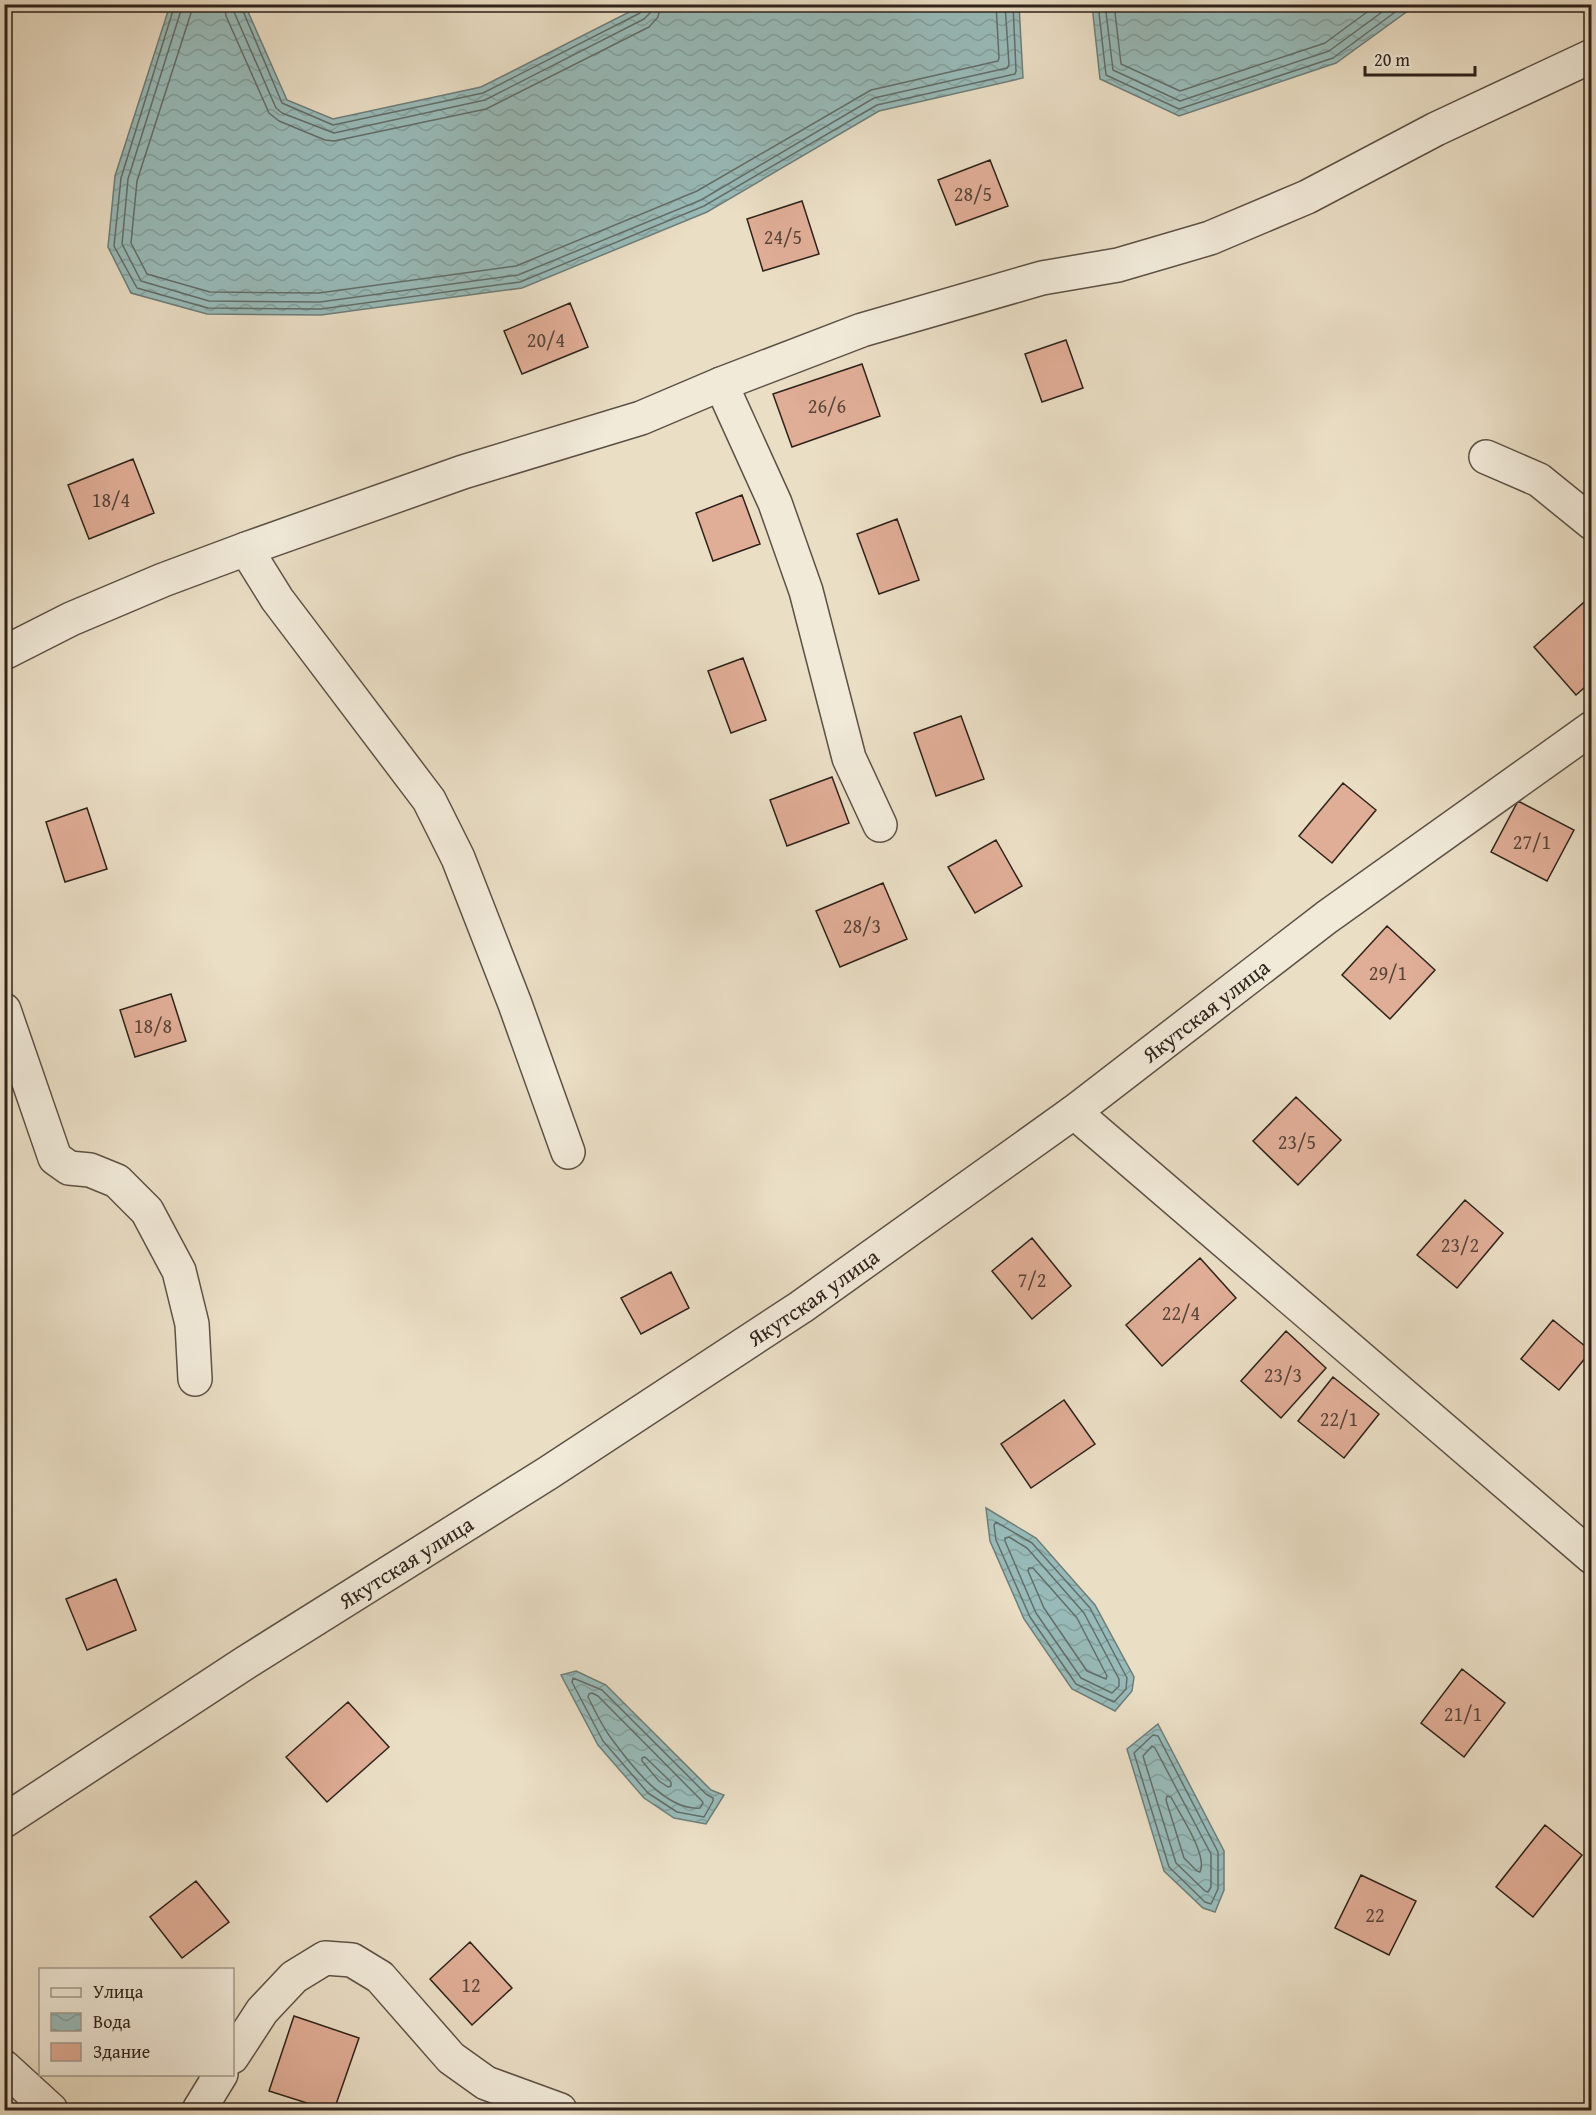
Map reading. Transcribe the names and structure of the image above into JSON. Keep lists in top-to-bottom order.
{
  "streets": {
    "street": ["Якутская улица"]
  },
  "house_numbers": [
    "28/5",
    "24/5",
    "20/4",
    "26/6",
    "18/4",
    "27/1",
    "28/3",
    "29/1",
    "18/8",
    "23/5",
    "23/2",
    "7/2",
    "22/4",
    "23/3",
    "22/1",
    "21/1",
    "22",
    "12"
  ],
  "legend": ["Улица", "Вода", "Здание"],
  "scale_bar": "20 m"
}
